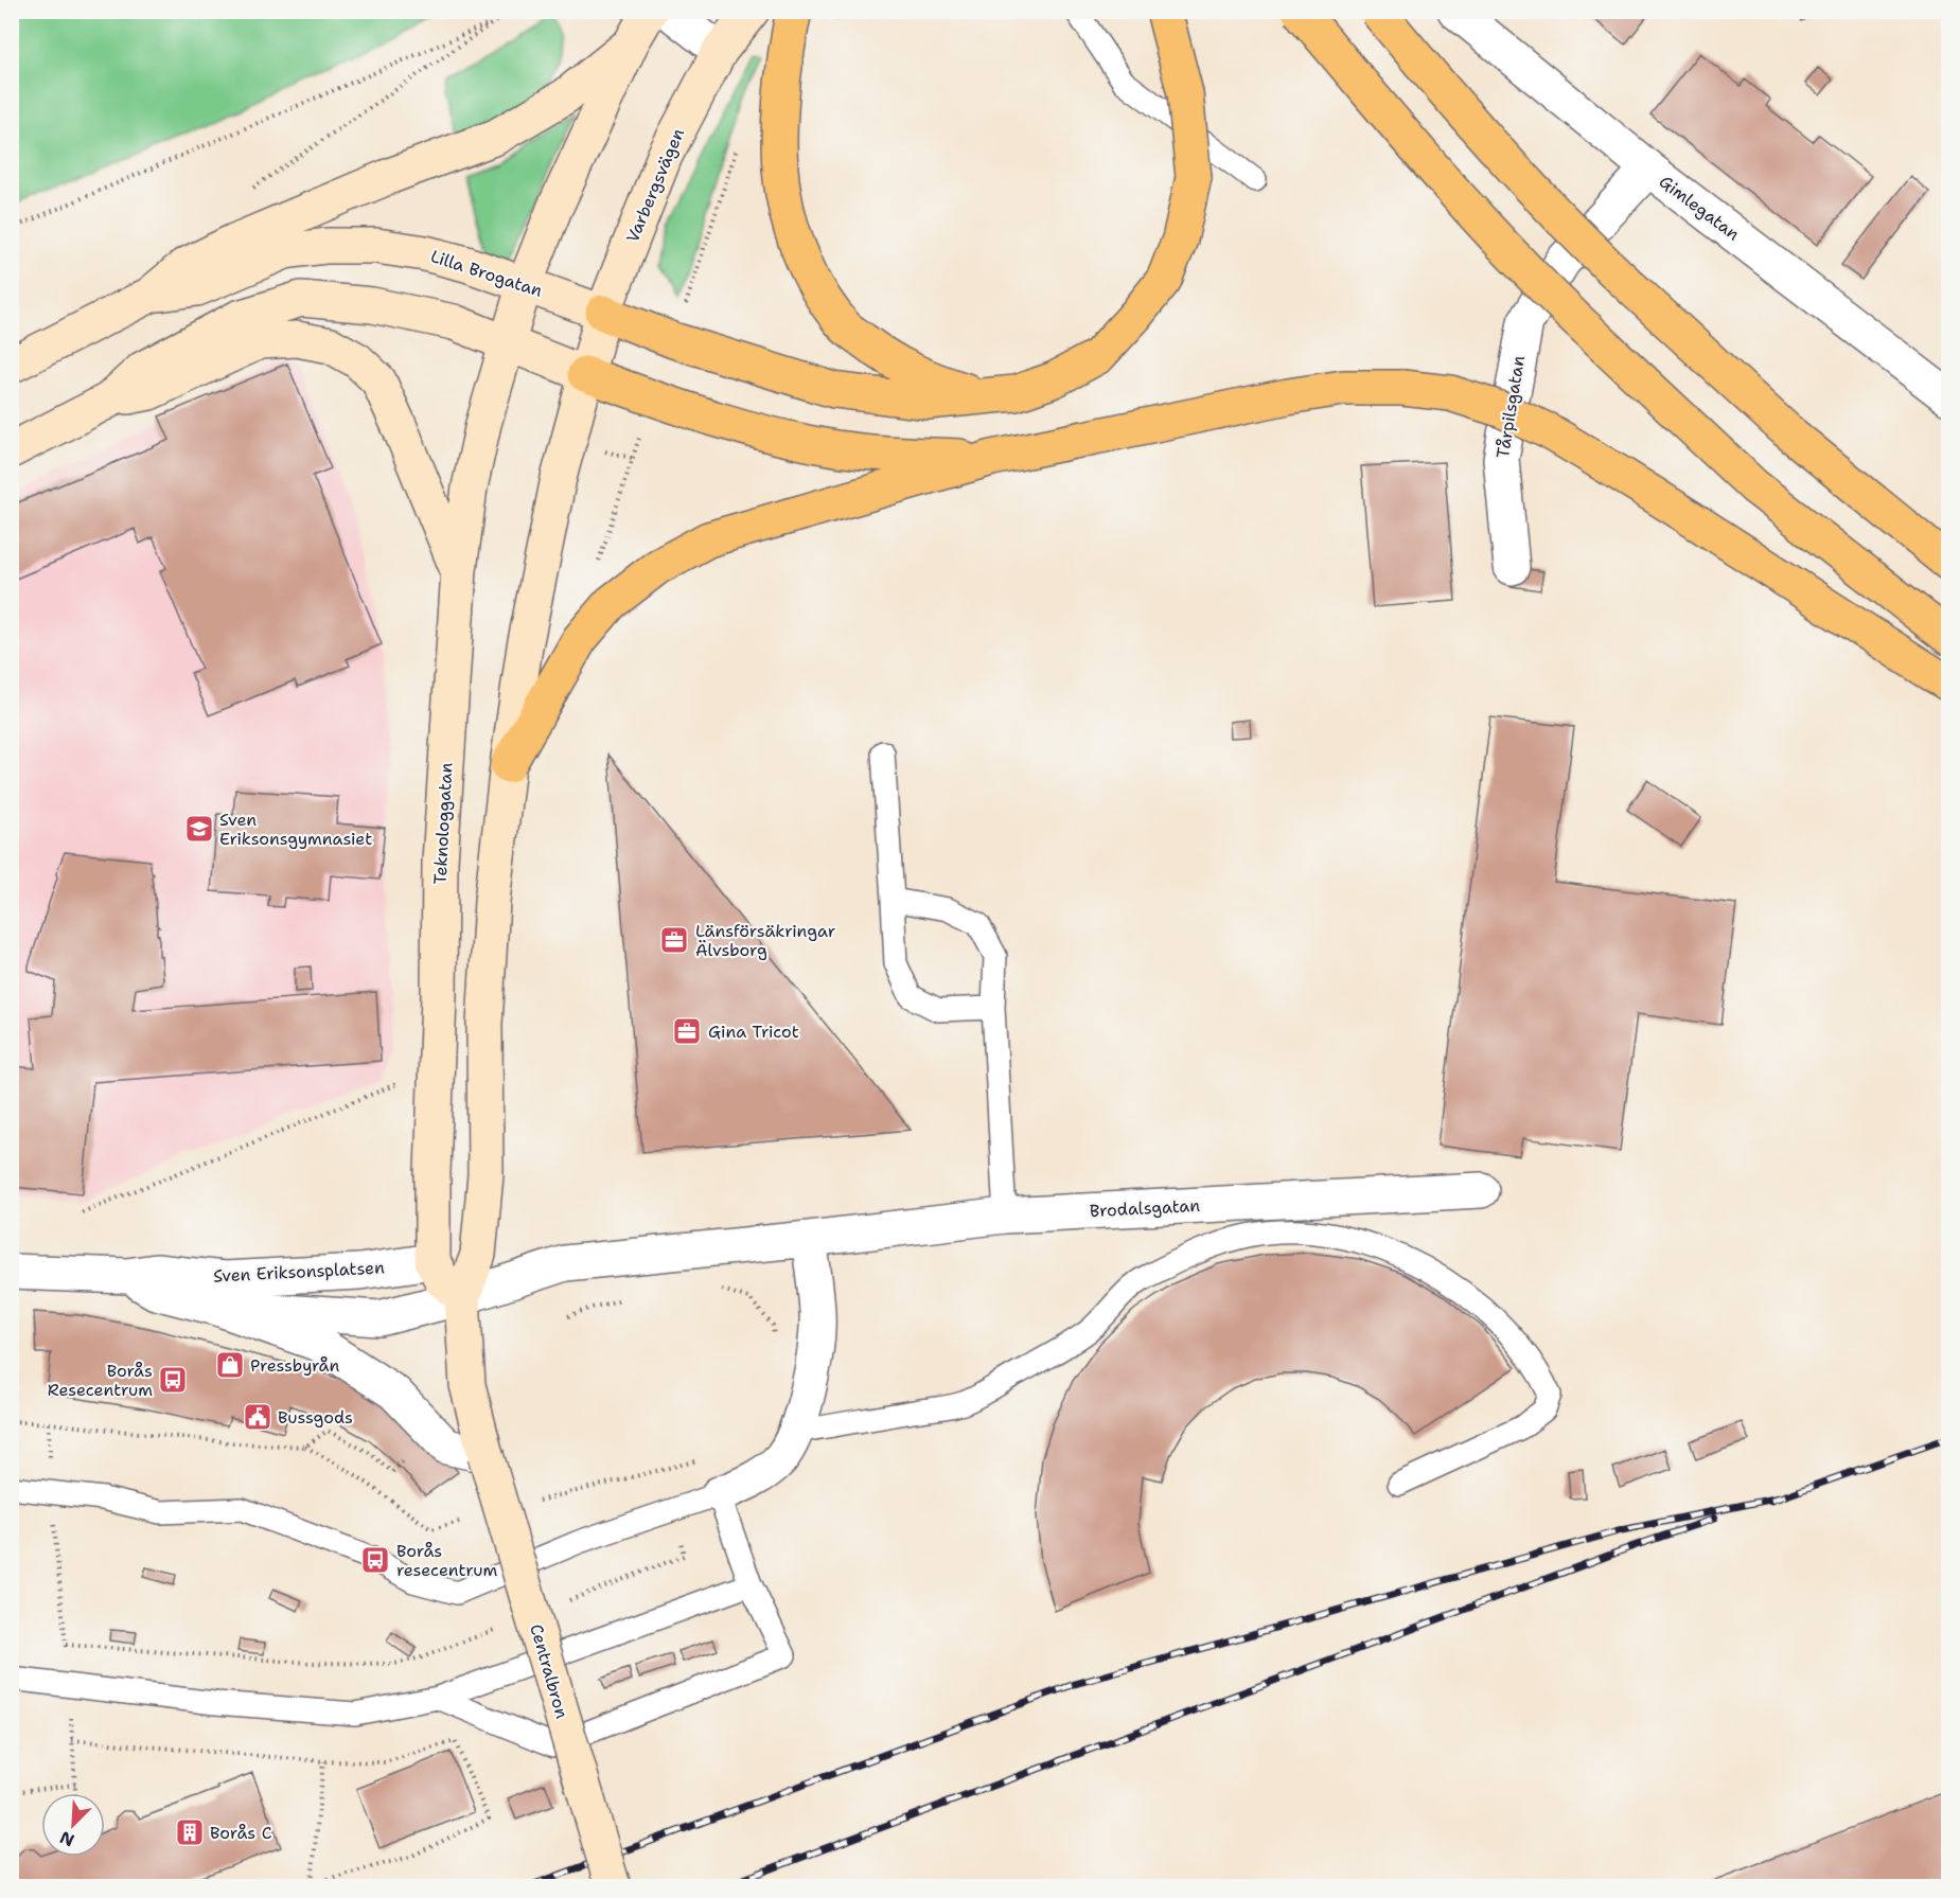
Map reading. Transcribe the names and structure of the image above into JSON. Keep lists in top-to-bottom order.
{
  "streets": {
    "main road": [
      "Varbergsvägen",
      "Lilla Brogatan",
      "Teknologgatan",
      "Centralbron"
    ],
    "street": [
      "Gimlegatan",
      "Tårpilsgatan",
      "Brodalsgatan",
      "Sven Eriksonsplatsen"
    ]
  },
  "crossings": [
    ["Varbergsvägen", "Lilla Brogatan"],
    ["Gimlegatan", "Tårpilsgatan"],
    ["Teknologgatan", "Sven Eriksonsplatsen"],
    ["Brodalsgatan", "Sven Eriksonsplatsen"],
    ["Sven Eriksonsplatsen", "Centralbron"]
  ],
  "places": {
    "school or university": ["Sven Eriksonsgymnasiet"],
    "office": ["Länsförsäkringar Älvsborg", "Gina Tricot"],
    "shop": ["Pressbyrån"],
    "bus stop": ["Borås Resecentrum", "Borås resecentrum"],
    "public building": ["Bussgods"],
    "building": ["Borås C"]
  },
  "north": "bottom left"
}
